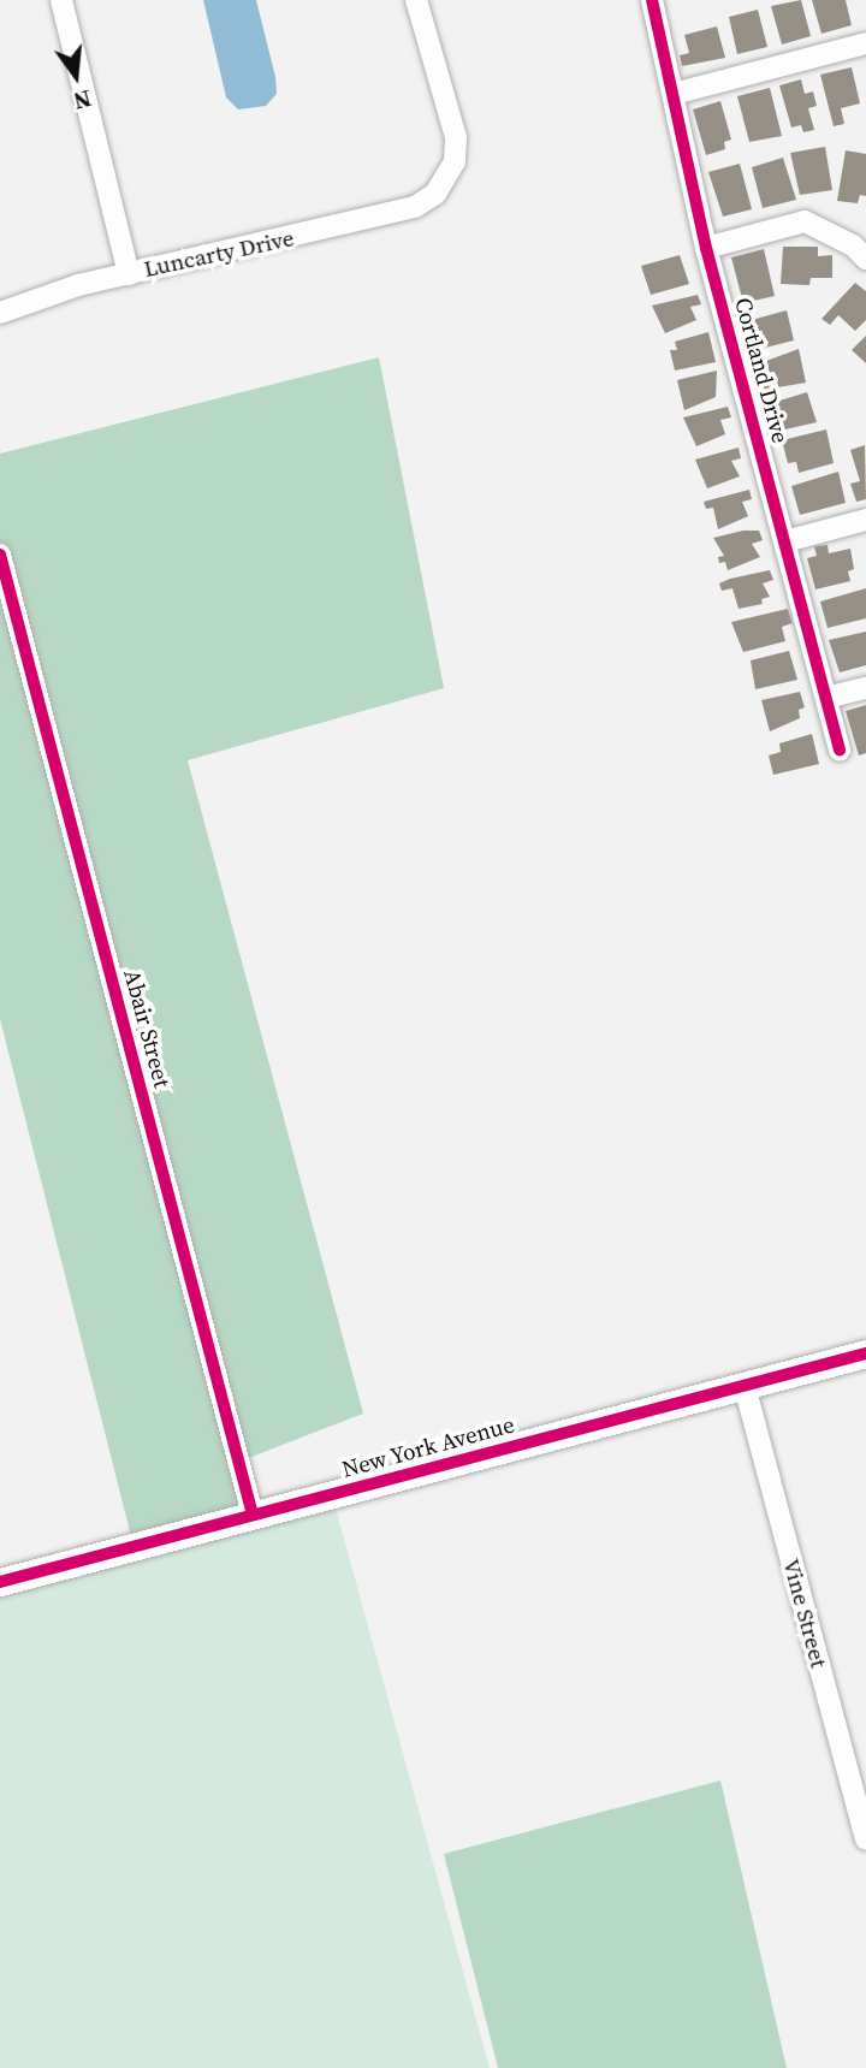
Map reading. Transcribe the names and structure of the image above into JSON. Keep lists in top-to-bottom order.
{
  "streets": {
    "street": [
      "Luncarty Drive",
      "Cortland Drive",
      "Abair Street",
      "New York Avenue",
      "Vine Street"
    ]
  },
  "crossings": [
    ["Abair Street", "New York Avenue"],
    ["New York Avenue", "Vine Street"]
  ],
  "north": "bottom"
}
